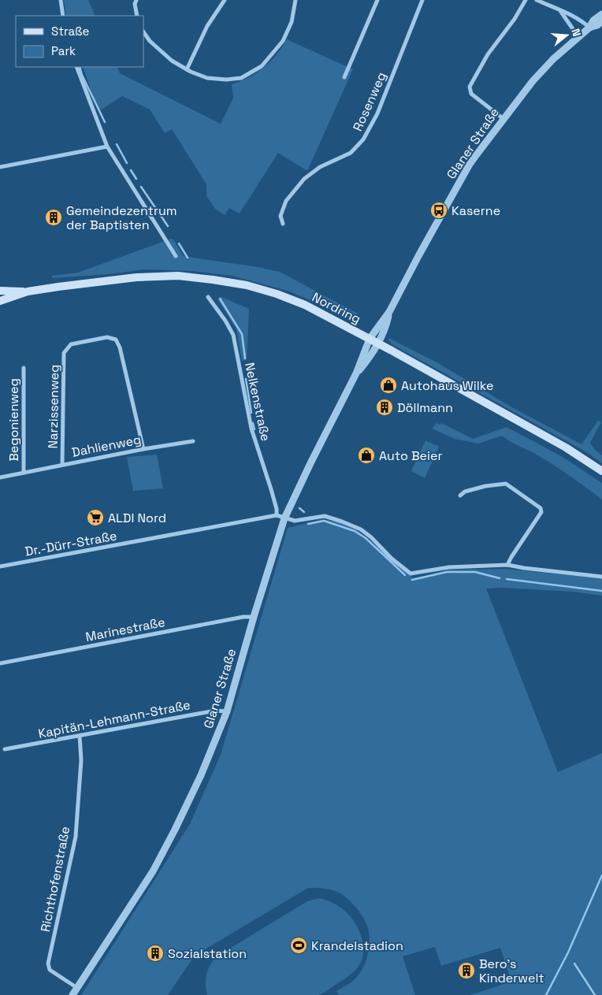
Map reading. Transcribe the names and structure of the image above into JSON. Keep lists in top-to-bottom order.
{
  "streets": {
    "main road": ["Nordring"],
    "street": [
      "Rosenweg",
      "Glaner Straße",
      "Nelkenstraße",
      "Narzissenweg",
      "Begonienweg",
      "Dahlienweg",
      "Dr.-Dürr-Straße",
      "Marinestraße",
      "Kapitän-Lehmann-Straße",
      "Richthofenstraße"
    ]
  },
  "crossings": [
    ["Glaner Straße", "Nordring"],
    ["Glaner Straße", "Marinestraße"],
    ["Glaner Straße", "Kapitän-Lehmann-Straße"],
    ["Glaner Straße", "Richthofenstraße"],
    ["Nelkenstraße", "Dr.-Dürr-Straße"],
    ["Narzissenweg", "Dahlienweg"],
    ["Begonienweg", "Dahlienweg"],
    ["Kapitän-Lehmann-Straße", "Richthofenstraße"]
  ],
  "places": {
    "bus stop": ["Kaserne"],
    "building": [
      "Gemeindezentrum der Baptisten",
      "Döllmann",
      "Sozialstation",
      "Bero's Kinderwelt"
    ],
    "shop": ["Autohaus Wilke", "Auto Beier"],
    "supermarket": ["ALDI Nord"],
    "sports": ["Krandelstadion"]
  },
  "legend": ["Straße", "Park"],
  "north": "right"
}
